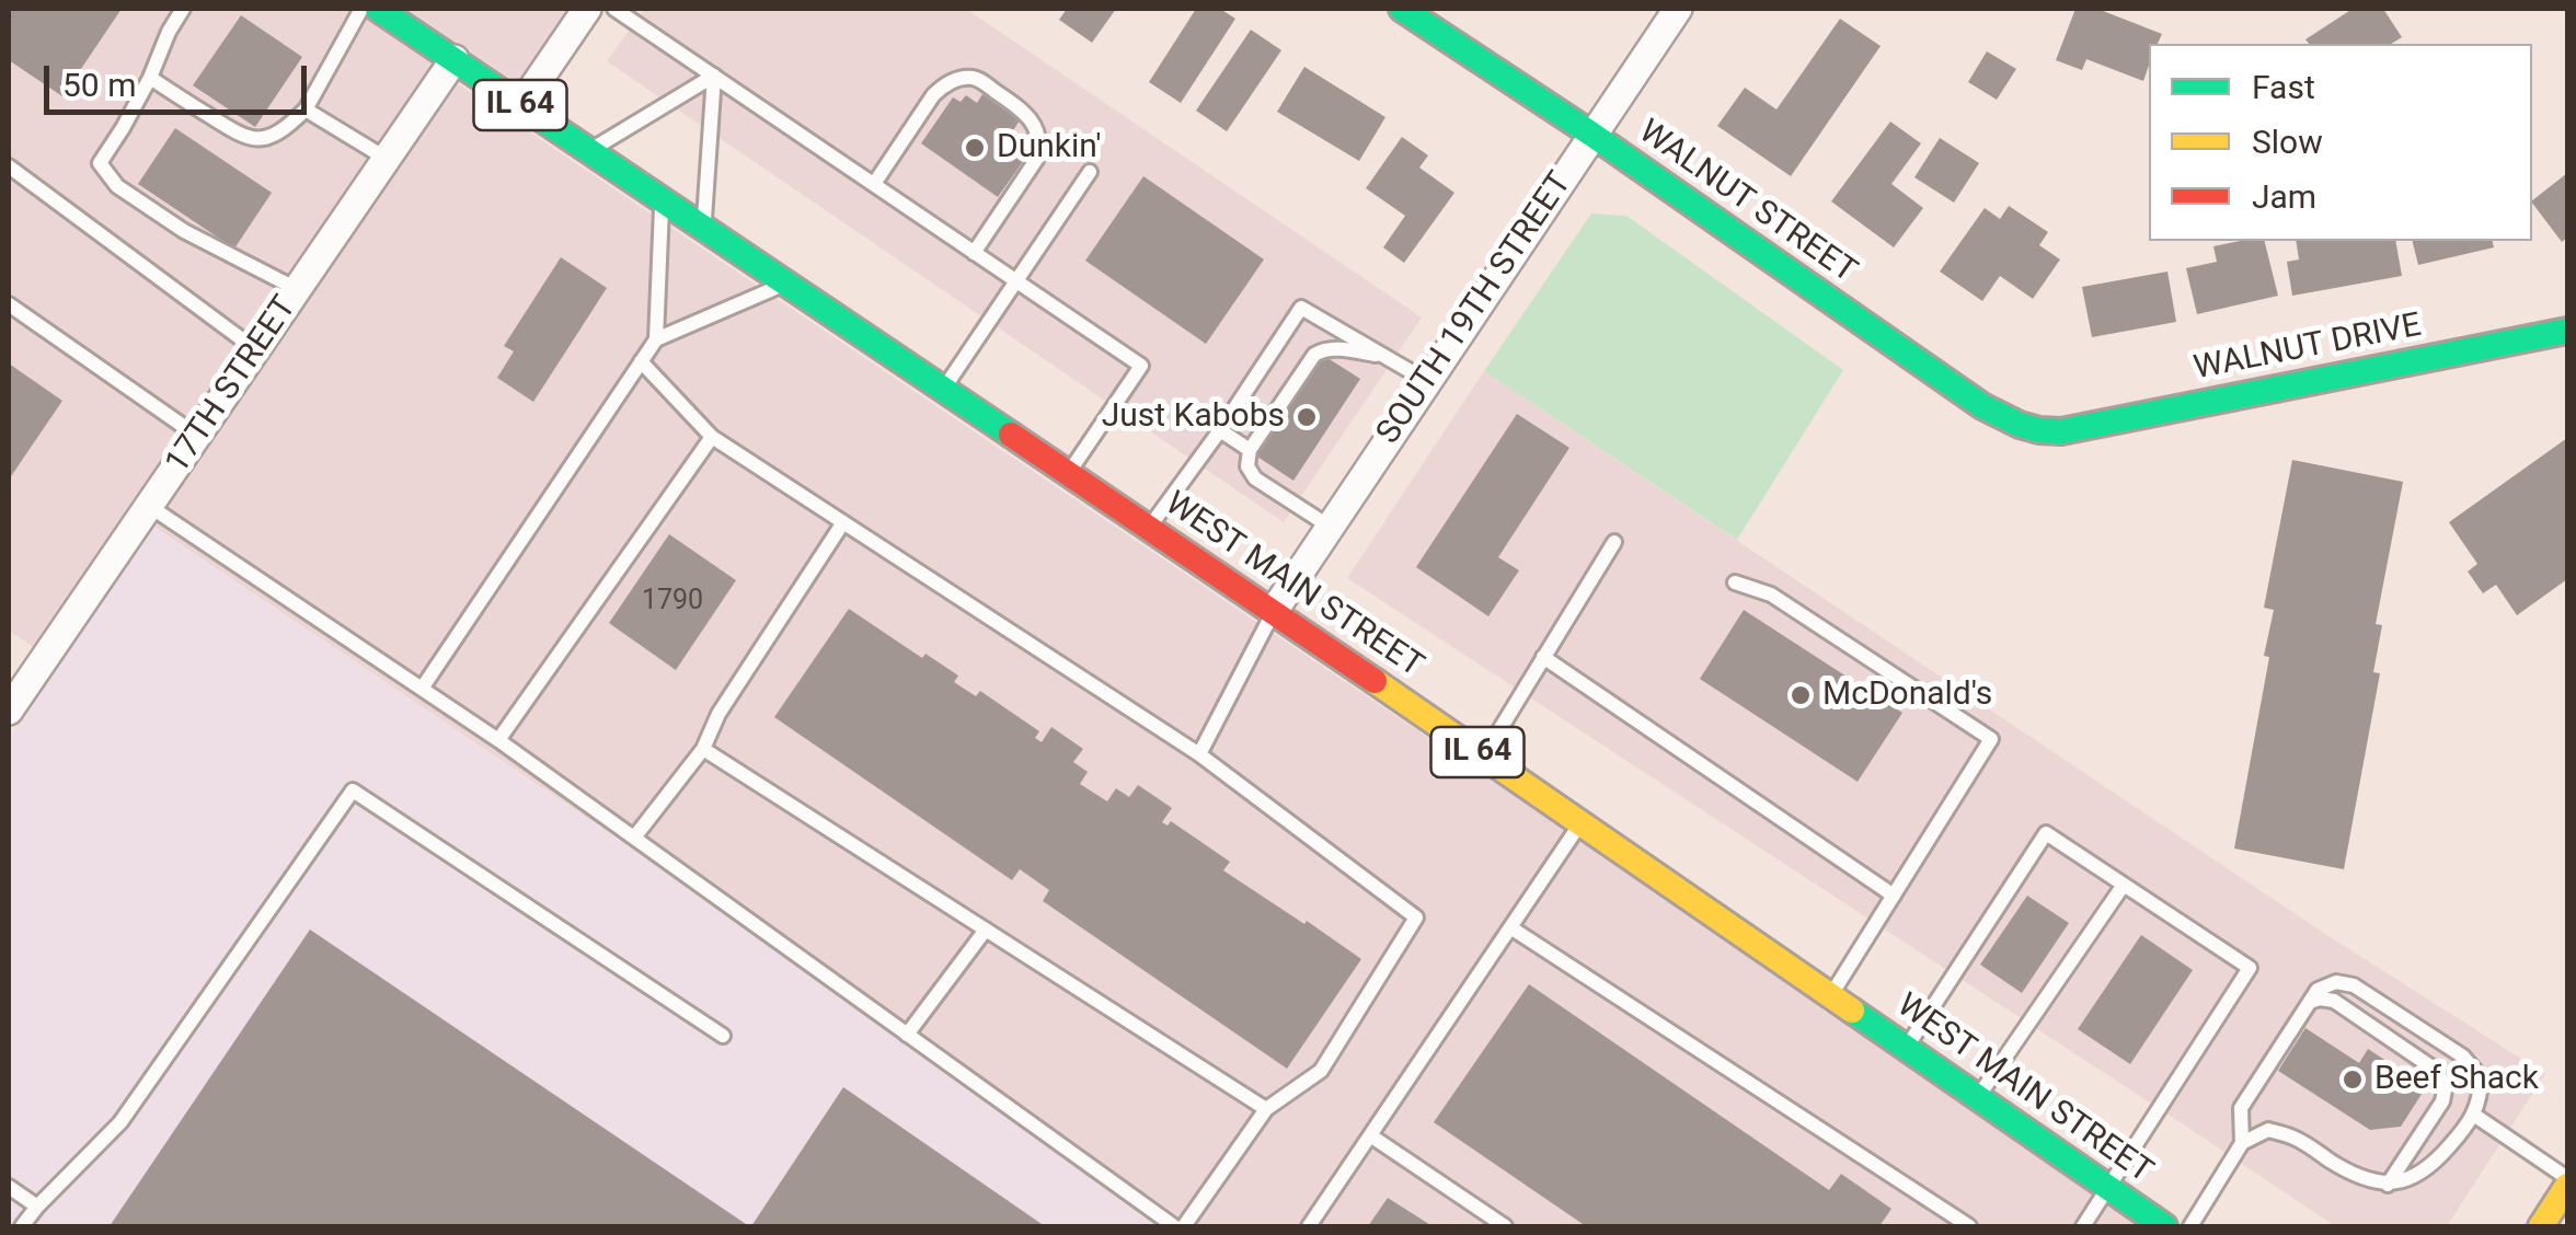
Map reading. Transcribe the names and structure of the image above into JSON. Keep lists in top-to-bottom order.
{
  "streets": {
    "main road": [
      "IL 64",
      "WALNUT STREET",
      "WALNUT DRIVE",
      "WEST MAIN STREET"
    ],
    "street": ["SOUTH 19TH STREET", "17TH STREET"]
  },
  "crossings": [
    ["WALNUT STREET", "SOUTH 19TH STREET"],
    ["WALNUT STREET", "WALNUT DRIVE"],
    ["SOUTH 19TH STREET", "WEST MAIN STREET"],
    ["17TH STREET", "WEST MAIN STREET"]
  ],
  "places": [
    "Dunkin'",
    "Just Kabobs",
    "McDonald's",
    "Beef Shack"
  ],
  "house_numbers": ["1790"],
  "legend": ["Fast", "Slow", "Jam"],
  "scale_bar": "50 m"
}
